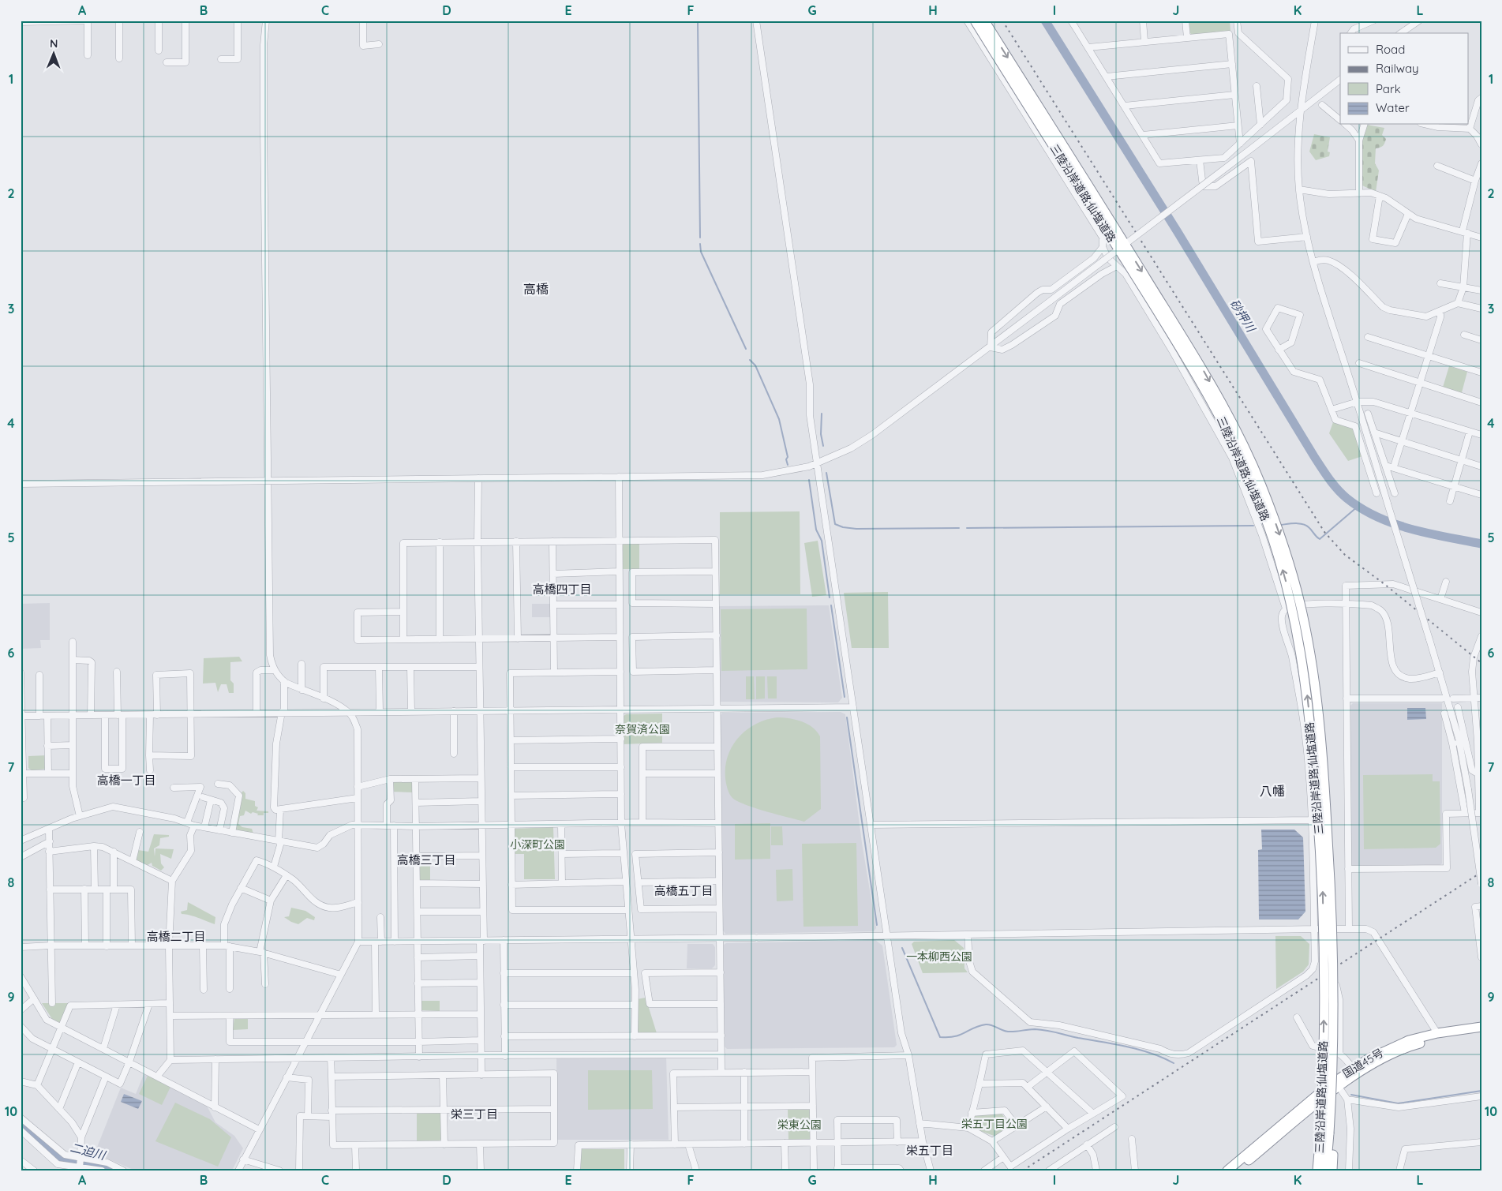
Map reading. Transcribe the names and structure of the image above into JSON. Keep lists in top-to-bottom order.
{
  "streets": {
    "highway": ["三陸沿岸道路;仙塩道路", "国道45号"]
  },
  "districts": [
    "高橋",
    "高橋四丁目",
    "高橋一丁目",
    "八幡",
    "高橋三丁目",
    "高橋五丁目",
    "高橋二丁目",
    "栄三丁目",
    "栄五丁目"
  ],
  "water": ["砂押川", "二迫川"],
  "parks": [
    "奈賀済公園",
    "小深町公園",
    "一本柳西公園",
    "栄五丁目公園",
    "栄東公園"
  ],
  "legend": [
    "Road",
    "Railway",
    "Park",
    "Water"
  ],
  "north": "top",
  "grid": {
    "columns": [
      "A",
      "B",
      "C",
      "D",
      "E",
      "F",
      "G",
      "H",
      "I",
      "J",
      "K",
      "L"
    ],
    "rows": [
      "1",
      "2",
      "3",
      "4",
      "5",
      "6",
      "7",
      "8",
      "9",
      "10"
    ]
  }
}
